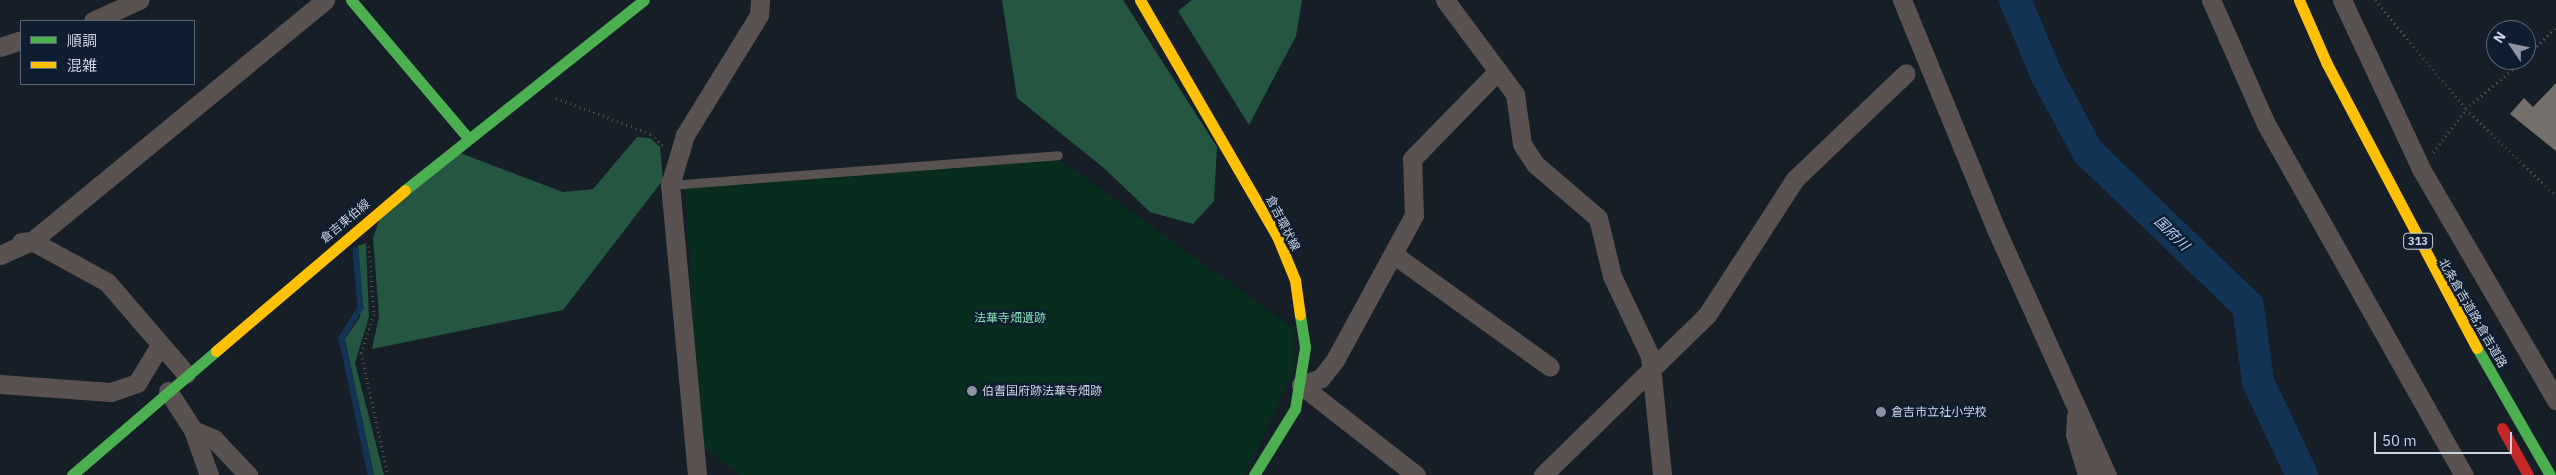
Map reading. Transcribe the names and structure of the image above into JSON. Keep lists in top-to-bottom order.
{
  "streets": {
    "main road": [
      "倉吉東伯線",
      "倉吉環状線",
      "313",
      "北条倉吉道路;倉吉道路"
    ]
  },
  "water": ["国府川"],
  "parks": ["法華寺畑遺跡"],
  "places": ["伯耆国府跡法華寺畑跡", "倉吉市立社小学校"],
  "legend": ["順調", "混雑"],
  "scale_bar": "50 m",
  "north": "top left"
}
